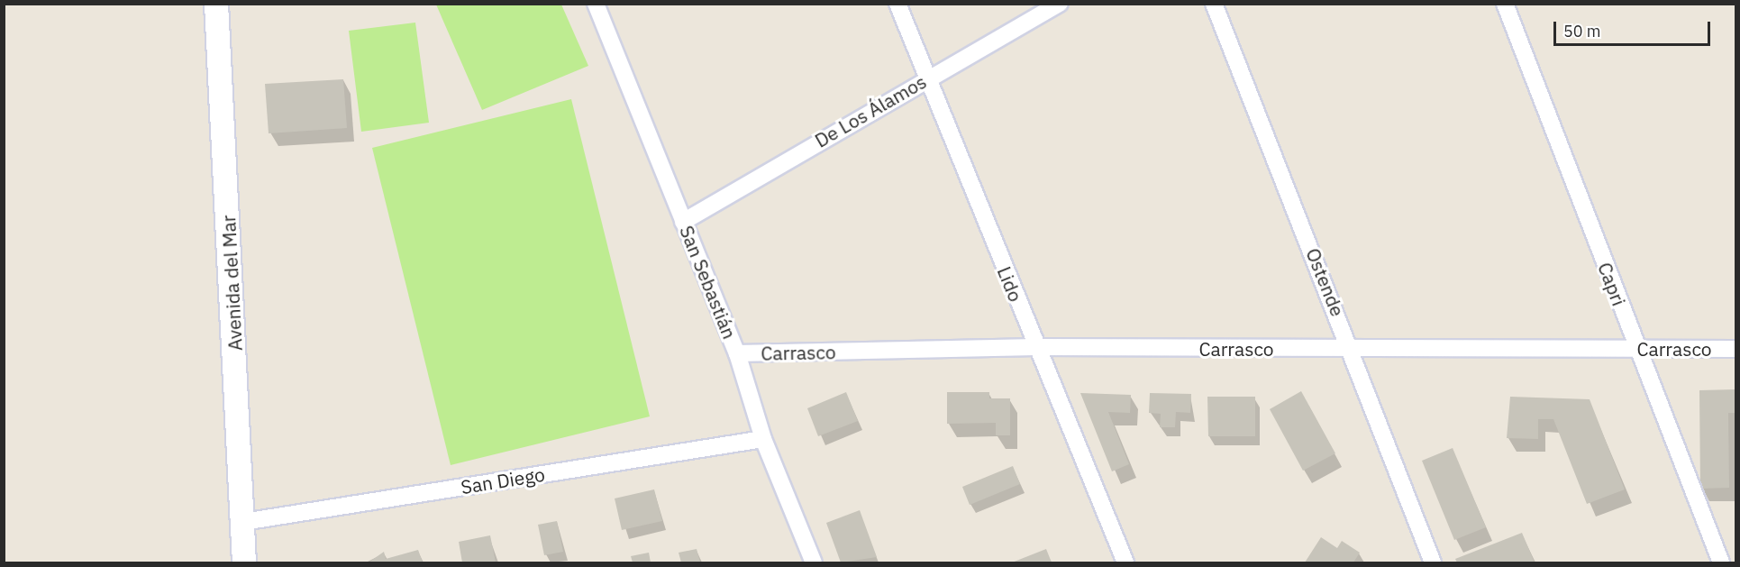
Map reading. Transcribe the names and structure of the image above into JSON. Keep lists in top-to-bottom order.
{
  "streets": {
    "street": [
      "De Los Álamos",
      "San Sebastián",
      "Ostende",
      "Avenida del Mar",
      "Lido",
      "Capri",
      "Carrasco",
      "San Diego"
    ]
  },
  "crossings": [
    ["De Los Álamos", "San Sebastián"],
    ["De Los Álamos", "Lido"],
    ["San Sebastián", "Carrasco"],
    ["San Sebastián", "San Diego"],
    ["Ostende", "Carrasco"],
    ["Avenida del Mar", "San Diego"],
    ["Lido", "Carrasco"],
    ["Capri", "Carrasco"]
  ],
  "scale_bar": "50 m"
}
